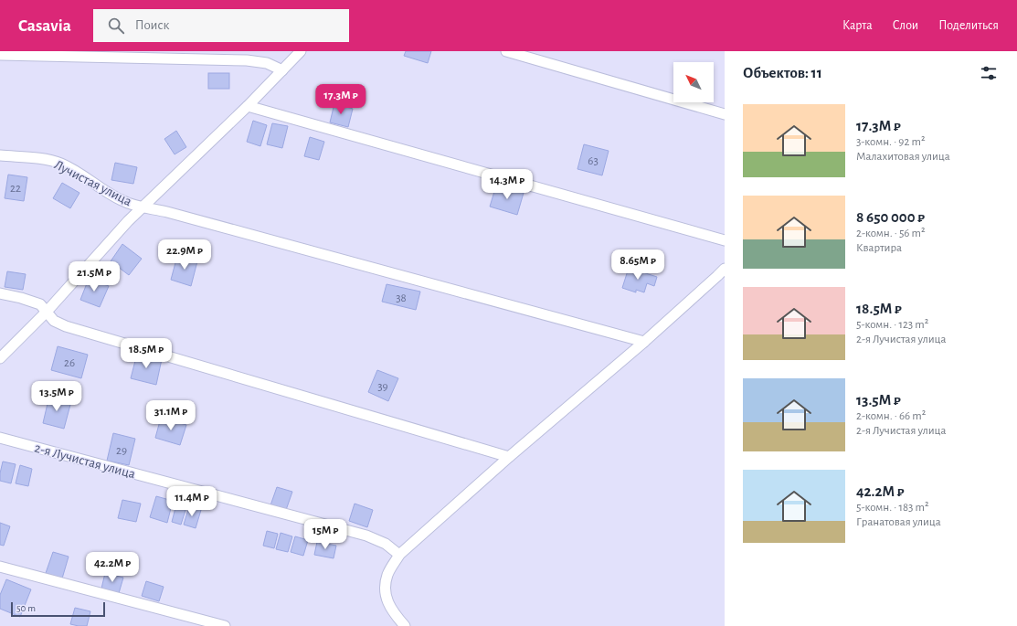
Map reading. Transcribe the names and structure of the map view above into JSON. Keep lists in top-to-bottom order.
{
  "streets": {
    "street": ["Лучистая улица", "2-я Лучистая улица"]
  },
  "house_numbers": [
    "63",
    "22",
    "38",
    "26",
    "39",
    "29"
  ],
  "scale_bar": "50 m",
  "north": "top left",
  "page": {
    "header": "Casavia",
    "search": "Поиск",
    "nav": ["Карта", "Слои", "Поделиться"],
    "heading": "Объектов: 11",
    "price": [
      "17.3M ₽",
      "14.3M ₽",
      "22.9M ₽",
      "8.65M ₽",
      "21.5M ₽",
      "18.5M ₽",
      "13.5M ₽",
      "31.1M ₽",
      "11.4M ₽",
      "15M ₽",
      "42.2M ₽"
    ],
    "list": [
      {
        "name": "17.3M ₽",
        "note": "3-комн. · 92 m² · Малахитовая улица"
      },
      {
        "name": "8 650 000 ₽",
        "note": "2-комн. · 56 m² · Квартира"
      },
      {
        "name": "18.5M ₽",
        "note": "5-комн. · 123 m² · 2-я Лучистая улица"
      },
      {
        "name": "13.5M ₽",
        "note": "2-комн. · 66 m² · 2-я Лучистая улица"
      },
      {
        "name": "42.2M ₽",
        "note": "5-комн. · 183 m² · Гранатовая улица"
      }
    ],
    "scale": "50 m"
  }
}
